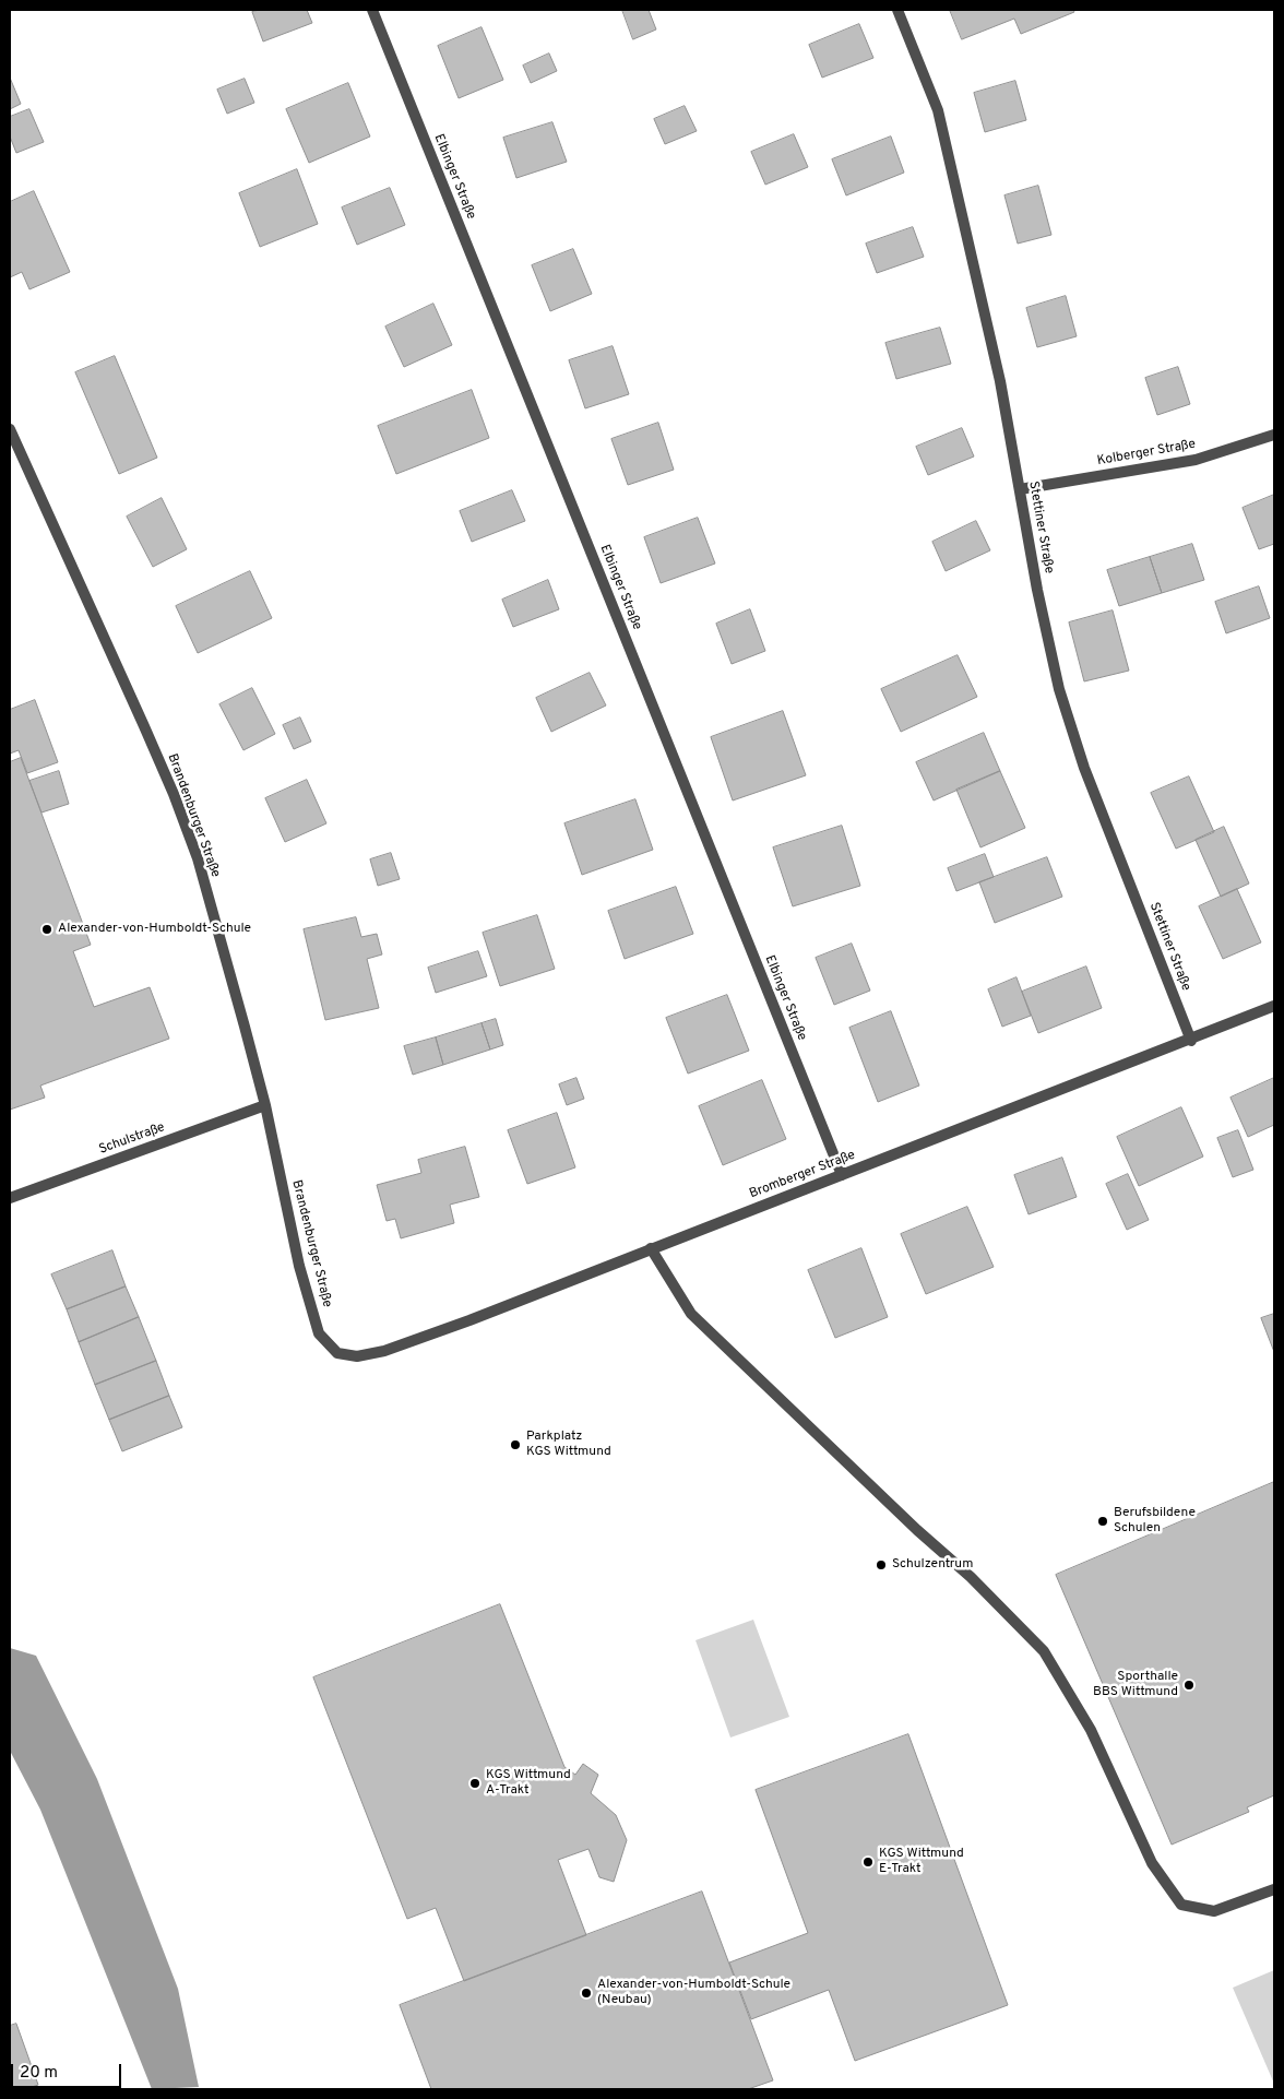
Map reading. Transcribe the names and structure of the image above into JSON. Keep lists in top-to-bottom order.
{
  "streets": {
    "street": [
      "Elbinger Straße",
      "Kolberger Straße",
      "Stettiner Straße",
      "Brandenburger Straße",
      "Schulstraße",
      "Bromberger Straße"
    ]
  },
  "crossings": [
    ["Elbinger Straße", "Bromberger Straße"],
    ["Kolberger Straße", "Stettiner Straße"],
    ["Stettiner Straße", "Bromberger Straße"],
    ["Brandenburger Straße", "Schulstraße"],
    ["Brandenburger Straße", "Bromberger Straße"]
  ],
  "places": [
    "Alexander-von-Humboldt-Schule",
    "Parkplatz KGS Wittmund",
    "Berufsbildene Schulen",
    "Schulzentrum",
    "Sporthalle BBS Wittmund",
    "KGS Wittmund A-Trakt",
    "KGS Wittmund E-Trakt",
    "Alexander-von-Humboldt-Schule (Neubau)"
  ],
  "scale_bar": "20 m"
}
